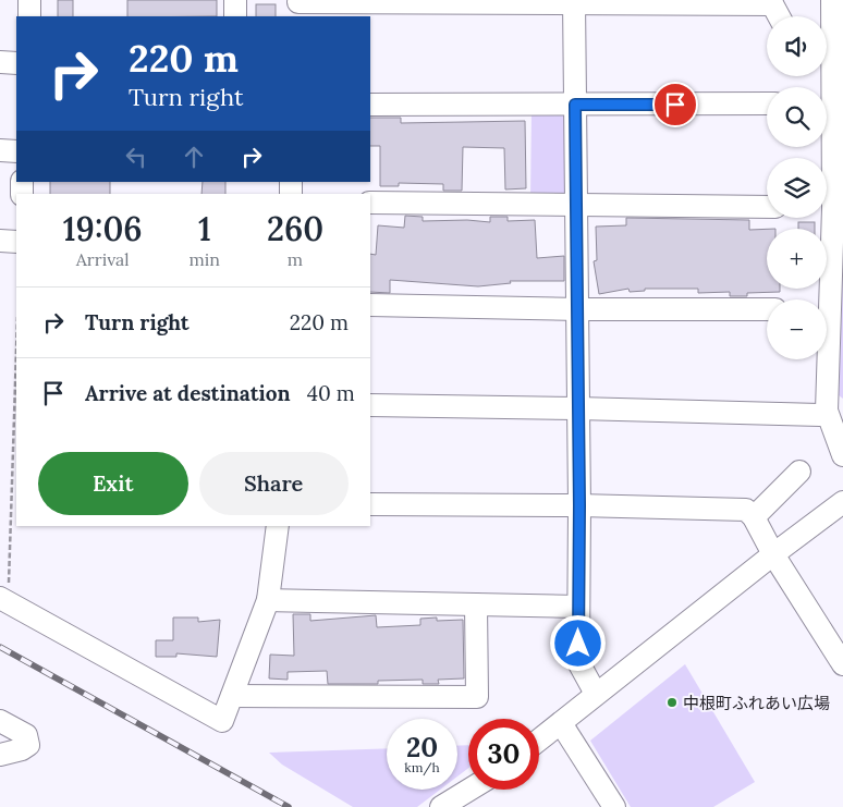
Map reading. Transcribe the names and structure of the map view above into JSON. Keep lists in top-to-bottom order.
{
  "places": ["中根町ふれあい広場"],
  "page": {
    "map_buttons": ["+", "−"],
    "turn": ["220 m", "Turn right"],
    "eta": [
      "19:06",
      "Arrival",
      "1",
      "min",
      "260",
      "m"
    ],
    "list": [
      {
        "name": "Turn right",
        "value": "220 m"
      },
      {
        "name": "Arrive at destination",
        "value": "40 m"
      }
    ],
    "buttons": ["Exit", "Share"],
    "speed": "20 km/h",
    "limit": "30"
  }
}
